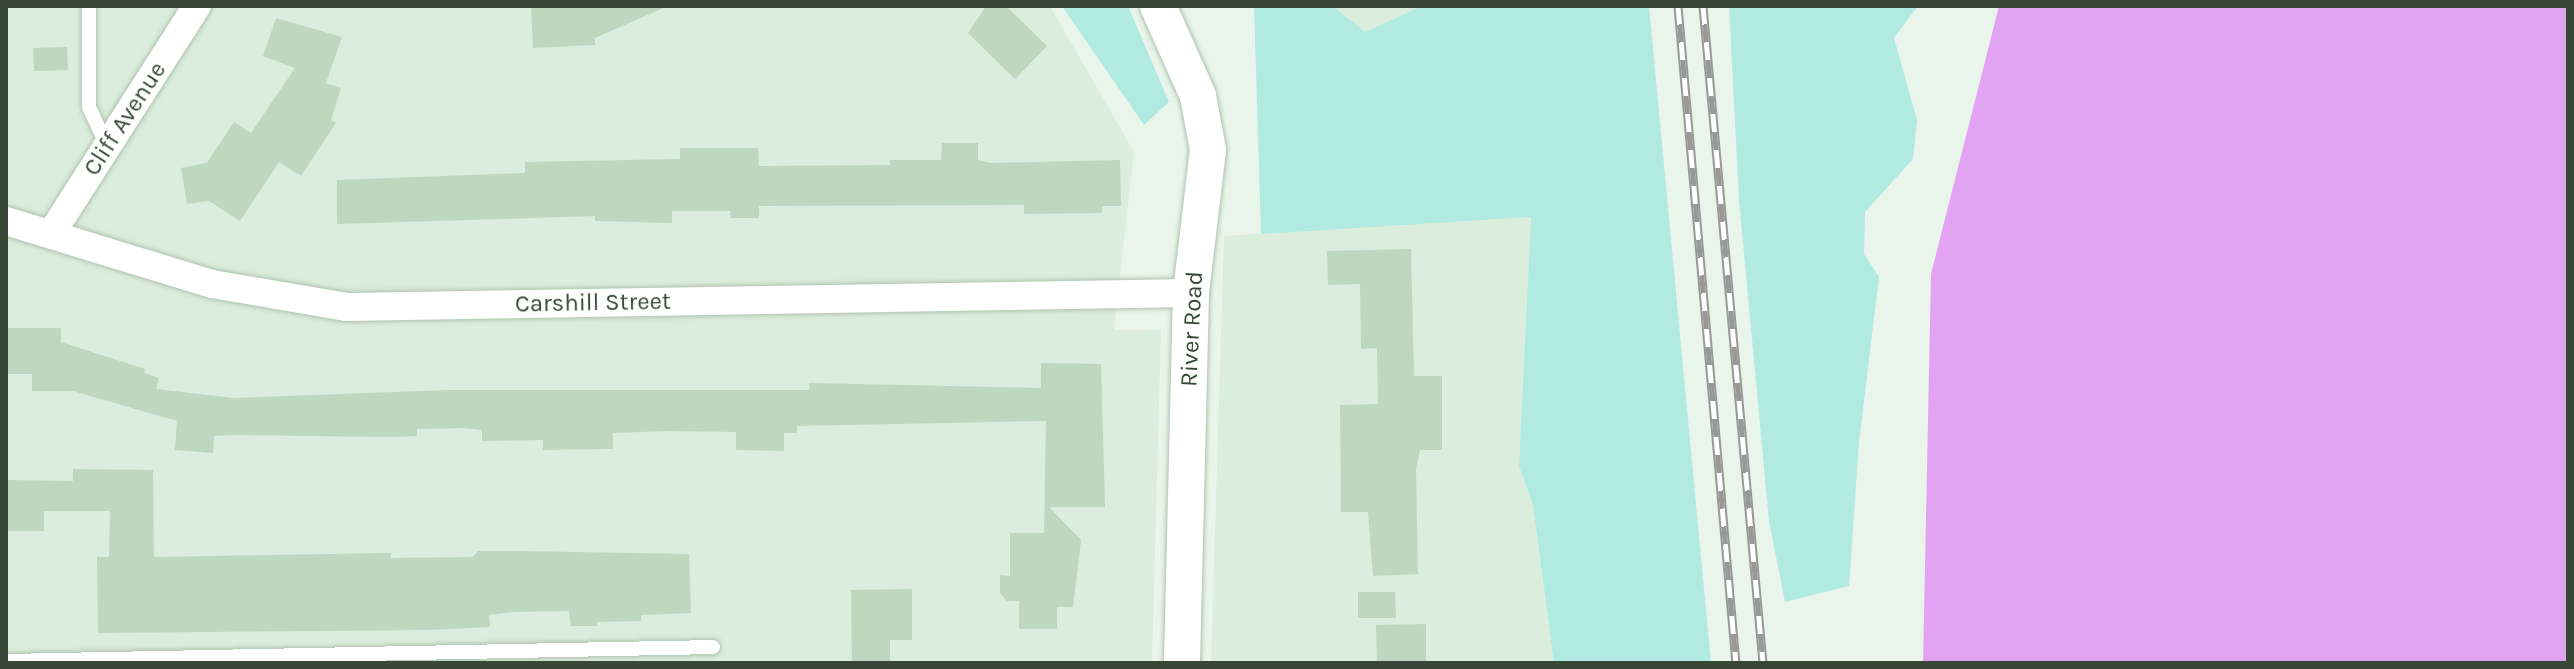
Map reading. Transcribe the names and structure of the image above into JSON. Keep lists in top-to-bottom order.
{
  "streets": {
    "street": ["Cliff Avenue", "Carshill Street", "River Road"]
  },
  "crossings": [
    ["Cliff Avenue", "Carshill Street"],
    ["Carshill Street", "River Road"]
  ]
}
